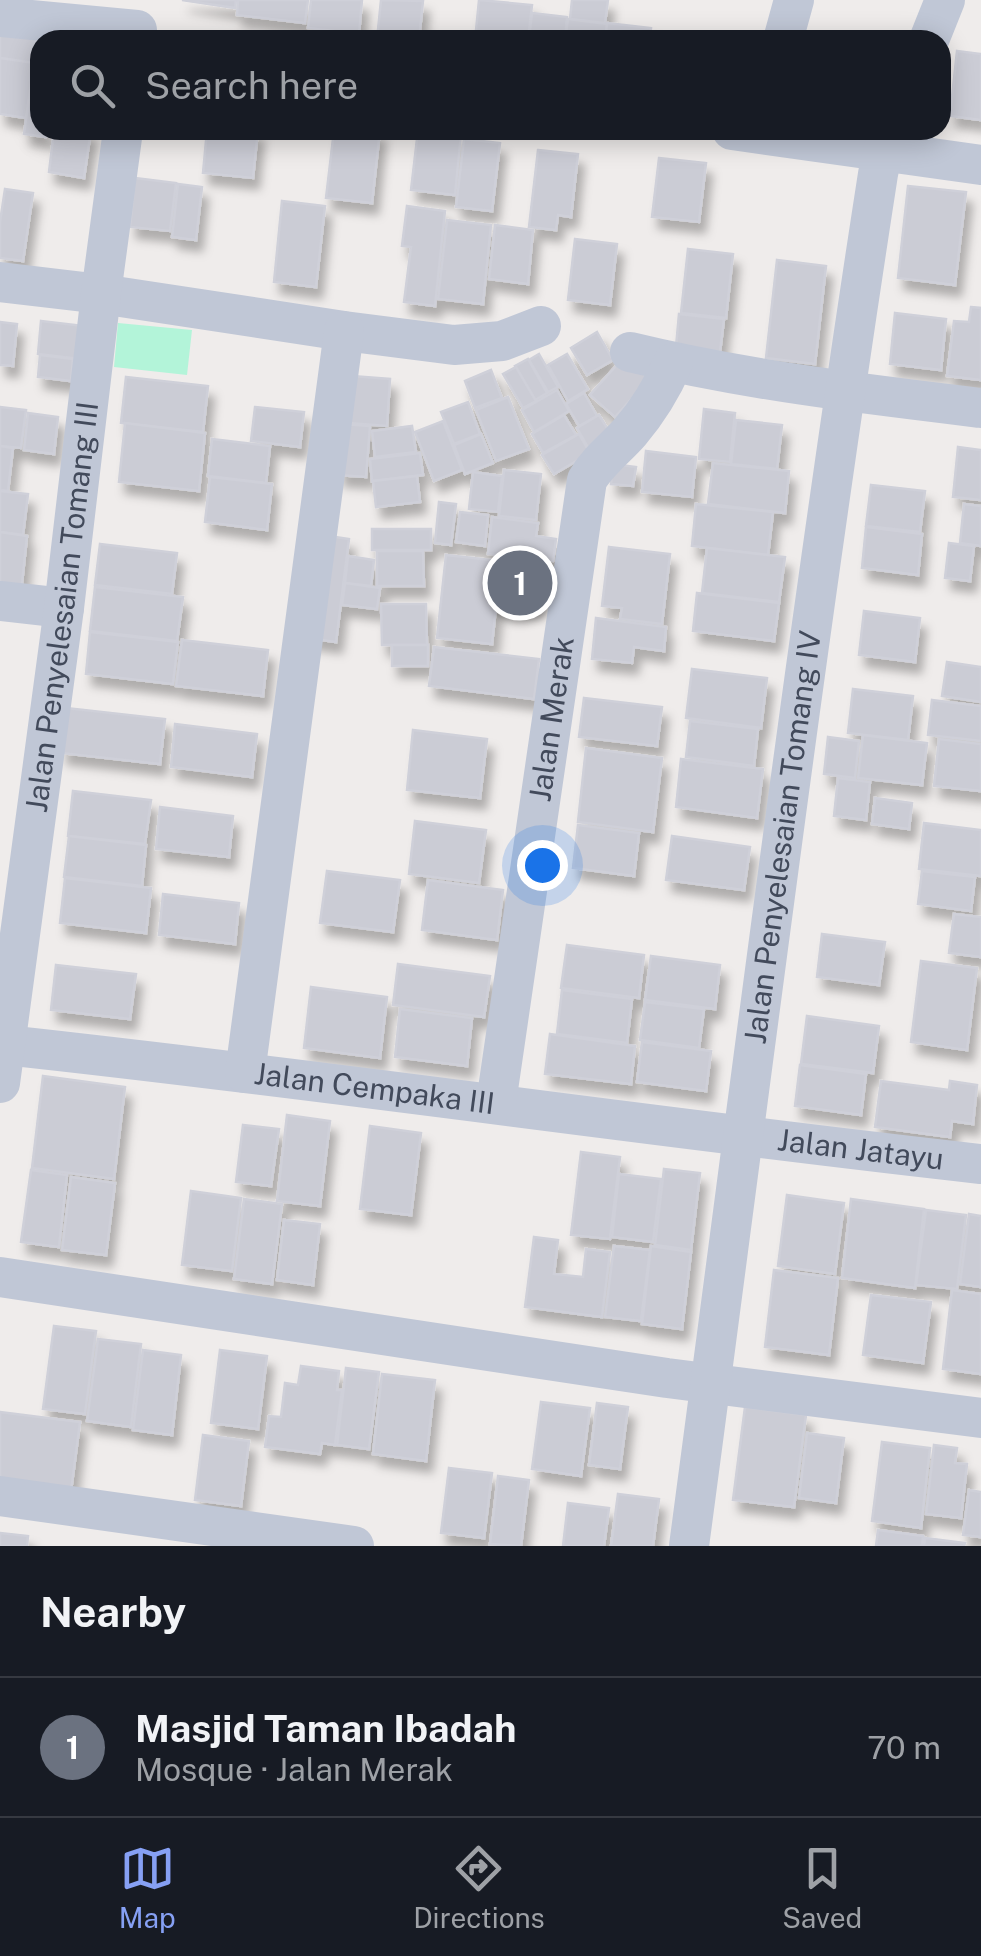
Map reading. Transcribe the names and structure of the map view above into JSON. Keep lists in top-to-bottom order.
{
  "streets": {
    "street": [
      "Jalan Penyelesaian Tomang III",
      "Jalan Merak",
      "Jalan Penyelesaian Tomang IV",
      "Jalan Cempaka III",
      "Jalan Jatayu"
    ]
  },
  "crossings": [
    ["Jalan Penyelesaian Tomang III", "Jalan Cempaka III"],
    ["Jalan Merak", "Jalan Cempaka III"],
    ["Jalan Penyelesaian Tomang IV", "Jalan Cempaka III"],
    ["Jalan Penyelesaian Tomang IV", "Jalan Jatayu"],
    ["Jalan Cempaka III", "Jalan Jatayu"]
  ],
  "page": {
    "search": "Search here",
    "pins": "1",
    "heading": "Nearby",
    "list": [
      {
        "mark": "1",
        "name": "Masjid Taman Ibadah",
        "note": "Mosque · Jalan Merak",
        "value": "70 m"
      }
    ],
    "nav": ["Map", "Directions", "Saved"]
  }
}
